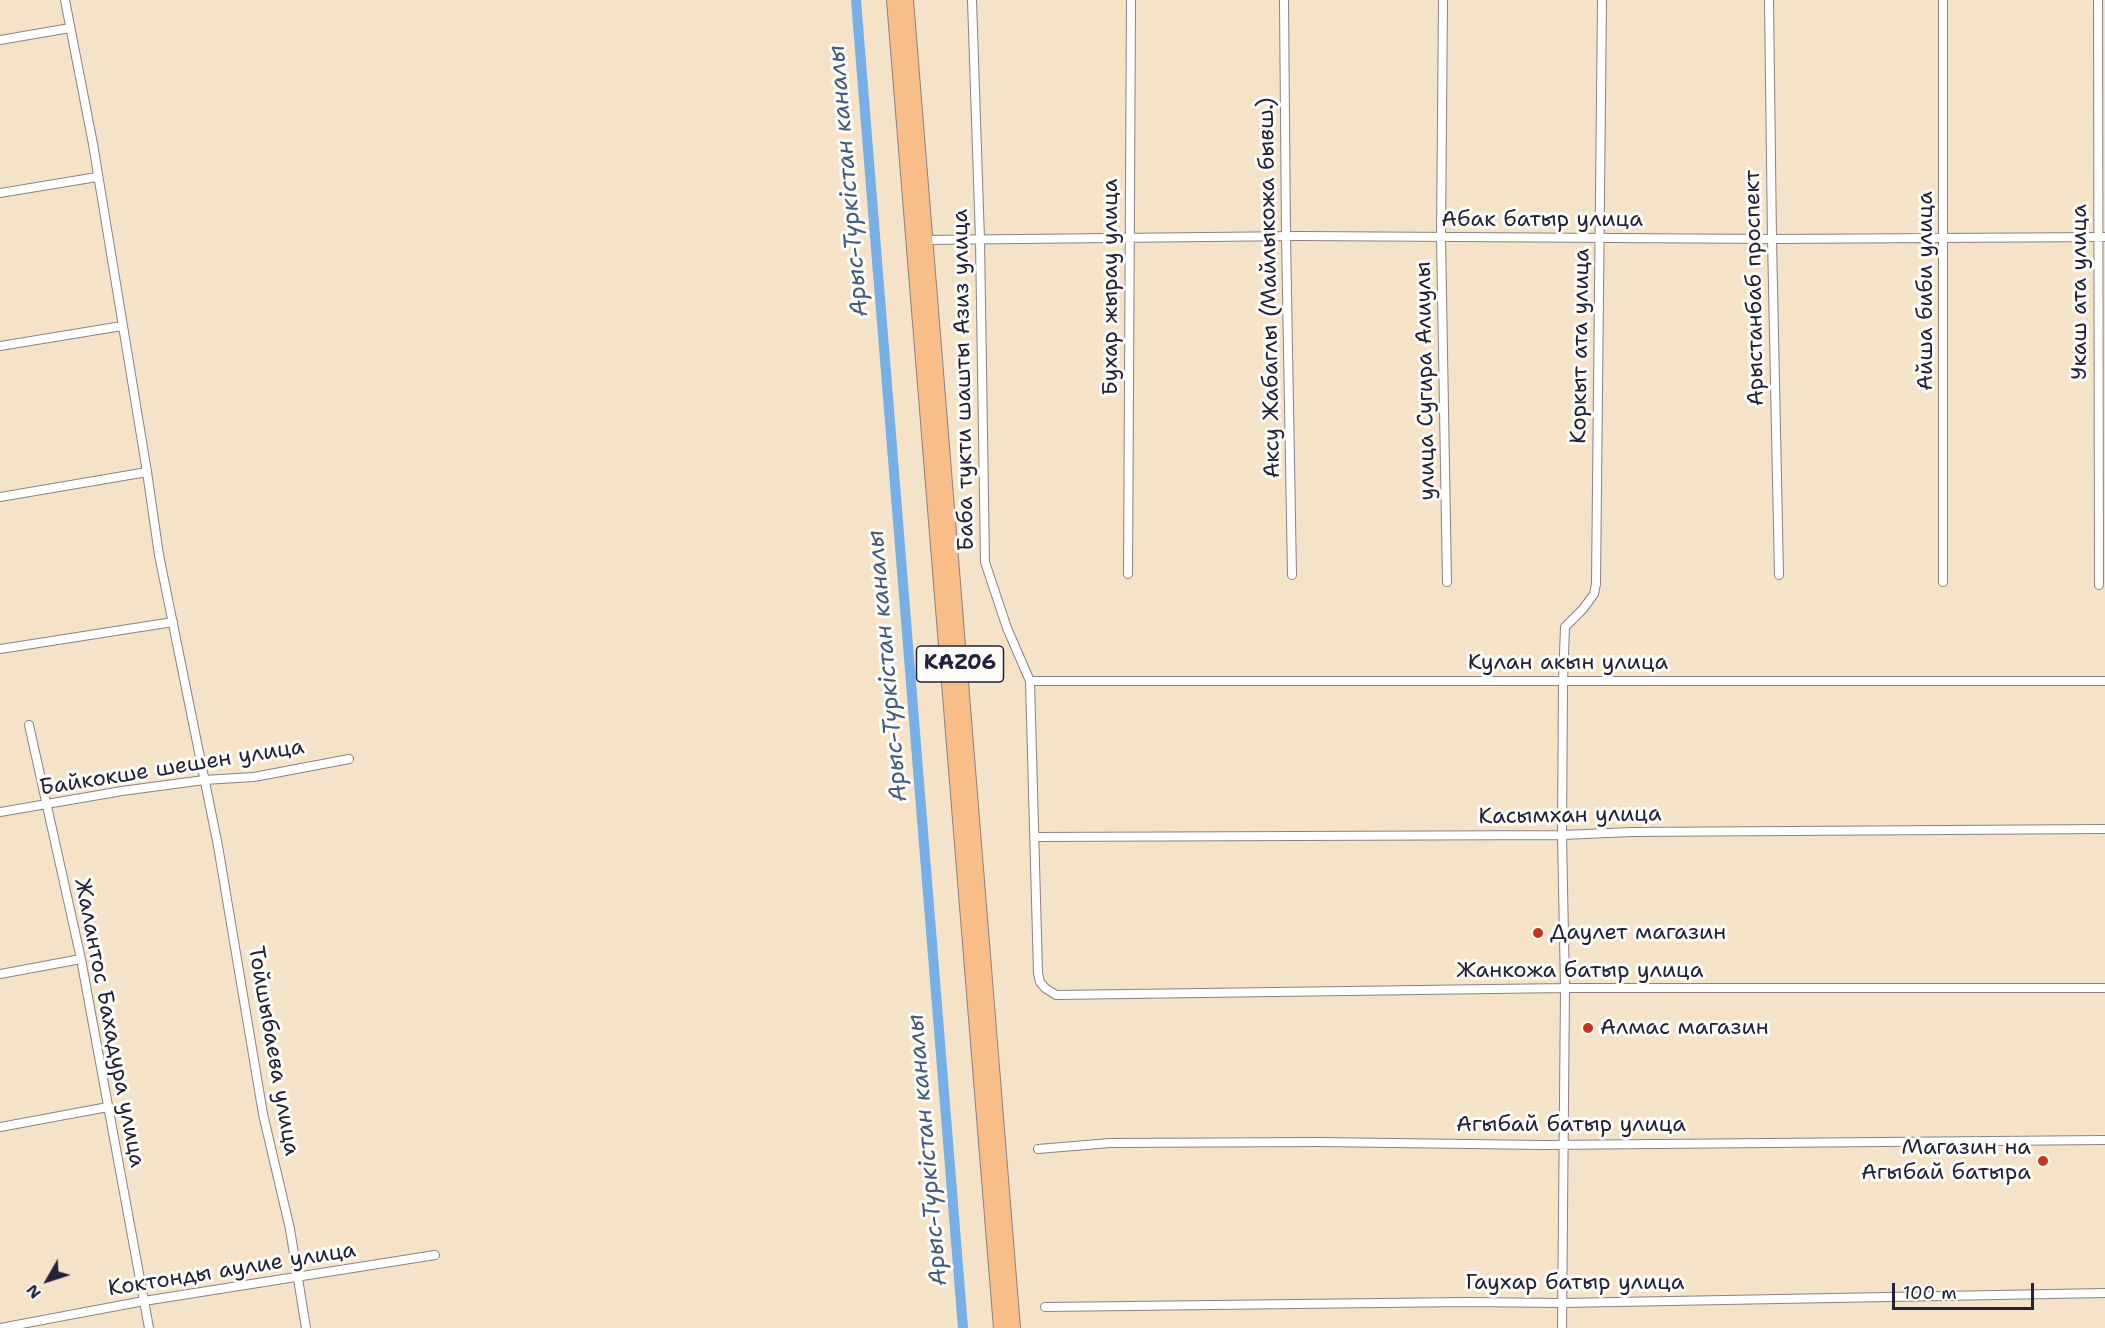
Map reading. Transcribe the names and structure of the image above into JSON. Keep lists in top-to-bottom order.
{
  "streets": {
    "highway": ["KАZ06"],
    "street": [
      "Абак батыр улица",
      "Бухар жырау улица",
      "Аксу Жабаглы (Майлыкожа бывш.)",
      "Арыстанбаб проспект",
      "Айша биби улица",
      "Укаш ата улица",
      "Коркыт ата улица",
      "Баба тукти шашты Азиз улица",
      "улица Сугира Алиулы",
      "Кулан акын улица",
      "Байкокше шешен улица",
      "Касымхан улица",
      "Жанкожа батыр улица",
      "Жалантос Бахадура улица",
      "Тойшыбаева улица",
      "Агыбай батыр улица",
      "Коктонды аулие улица",
      "Гаухар батыр улица"
    ]
  },
  "crossings": [
    ["Абак батыр улица", "Бухар жырау улица"],
    ["Абак батыр улица", "Аксу Жабаглы (Майлыкожа бывш.)"],
    ["Абак батыр улица", "Арыстанбаб проспект"],
    ["Абак батыр улица", "Айша биби улица"],
    ["Абак батыр улица", "Укаш ата улица"],
    ["Абак батыр улица", "Коркыт ата улица"],
    ["Абак батыр улица", "Баба тукти шашты Азиз улица"],
    ["Абак батыр улица", "улица Сугира Алиулы"],
    ["Абак батыр улица", "KАZ06"],
    ["Коркыт ата улица", "Кулан акын улица"],
    ["Баба тукти шашты Азиз улица", "Кулан акын улица"],
    ["Баба тукти шашты Азиз улица", "Касымхан улица"],
    ["Баба тукти шашты Азиз улица", "Жанкожа батыр улица"],
    ["Байкокше шешен улица", "Жалантос Бахадура улица"],
    ["Байкокше шешен улица", "Тойшыбаева улица"],
    ["Жалантос Бахадура улица", "Коктонды аулие улица"],
    ["Тойшыбаева улица", "Коктонды аулие улица"]
  ],
  "water": ["Арыс-Түркістан каналы"],
  "places": ["Даулет магазин", "Алмас магазин", "Магазин на Агыбай батыра"],
  "scale_bar": "100 m",
  "north": "bottom left"
}
